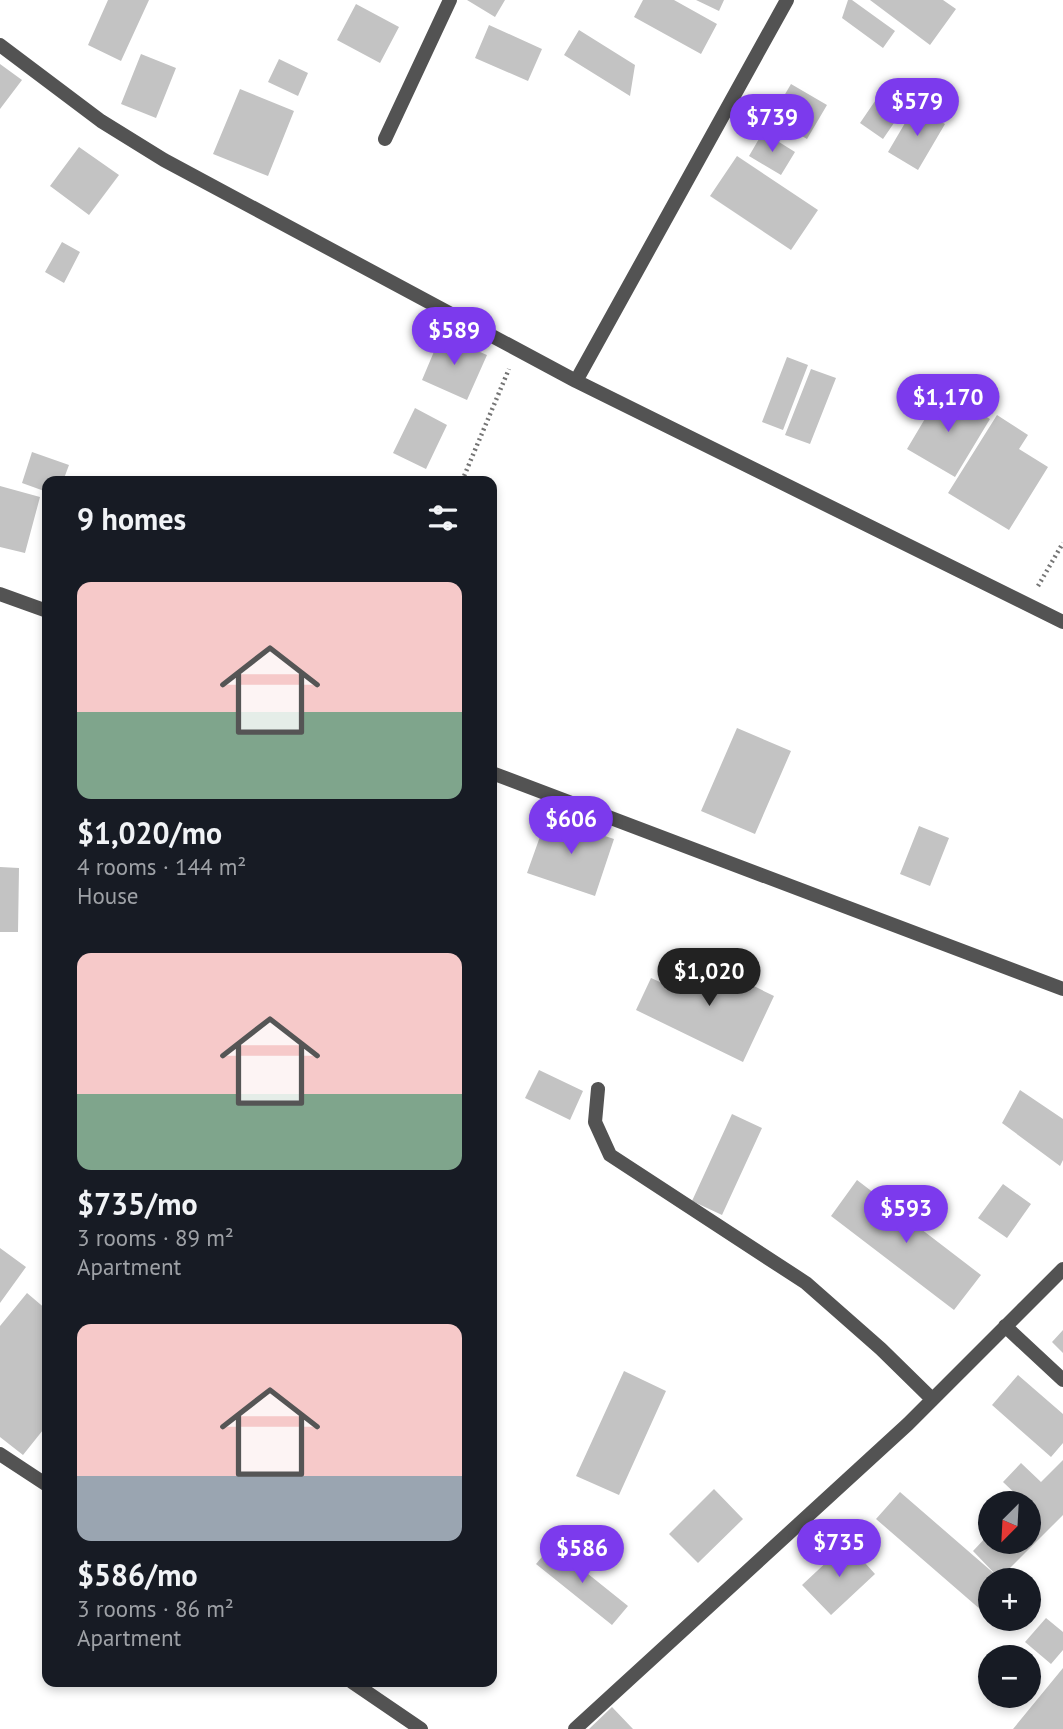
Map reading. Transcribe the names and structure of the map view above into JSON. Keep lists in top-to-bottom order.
{
  "north": "bottom left",
  "page": {
    "price": [
      "$579",
      "$739",
      "$589",
      "$1,170",
      "$606",
      "$1,020",
      "$593",
      "$735",
      "$586"
    ],
    "heading": "9 homes",
    "list": [
      {
        "name": "$1,020/mo",
        "note": "4 rooms · 144 m² · House"
      },
      {
        "name": "$735/mo",
        "note": "3 rooms · 89 m² · Apartment"
      },
      {
        "name": "$586/mo",
        "note": "3 rooms · 86 m² · Apartment"
      }
    ],
    "map_buttons": ["+", "−"]
  }
}
